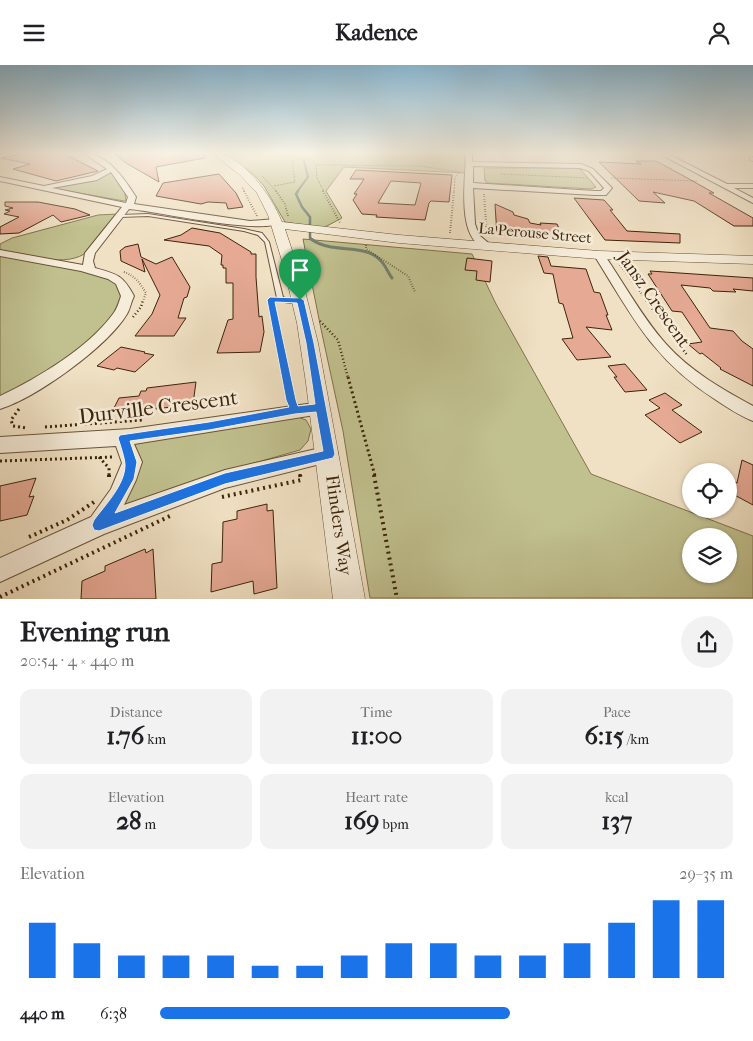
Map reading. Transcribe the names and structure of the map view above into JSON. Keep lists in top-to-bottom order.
{
  "streets": {
    "street": [
      "La Perouse Street",
      "Jansz Crescent",
      "Durville Crescent",
      "Flinders Way"
    ]
  },
  "crossings": [
    ["La Perouse Street", "Jansz Crescent"],
    ["La Perouse Street", "Flinders Way"],
    ["Durville Crescent", "Flinders Way"]
  ],
  "page": {
    "header": "Kadence",
    "heading": ["Evening run", "20:54 · 4 × 440 m"],
    "stats": [
      ["Distance", "1.76 km"],
      ["Time", "11:00"],
      ["Pace", "6:15 /km"],
      ["Elevation", "28 m"],
      ["Heart rate", "169 bpm"],
      ["kcal", "137"]
    ],
    "chart": ["Elevation", "29–35 m"],
    "list": [
      {
        "name": "440 m",
        "note": "6:38"
      }
    ]
  }
}
